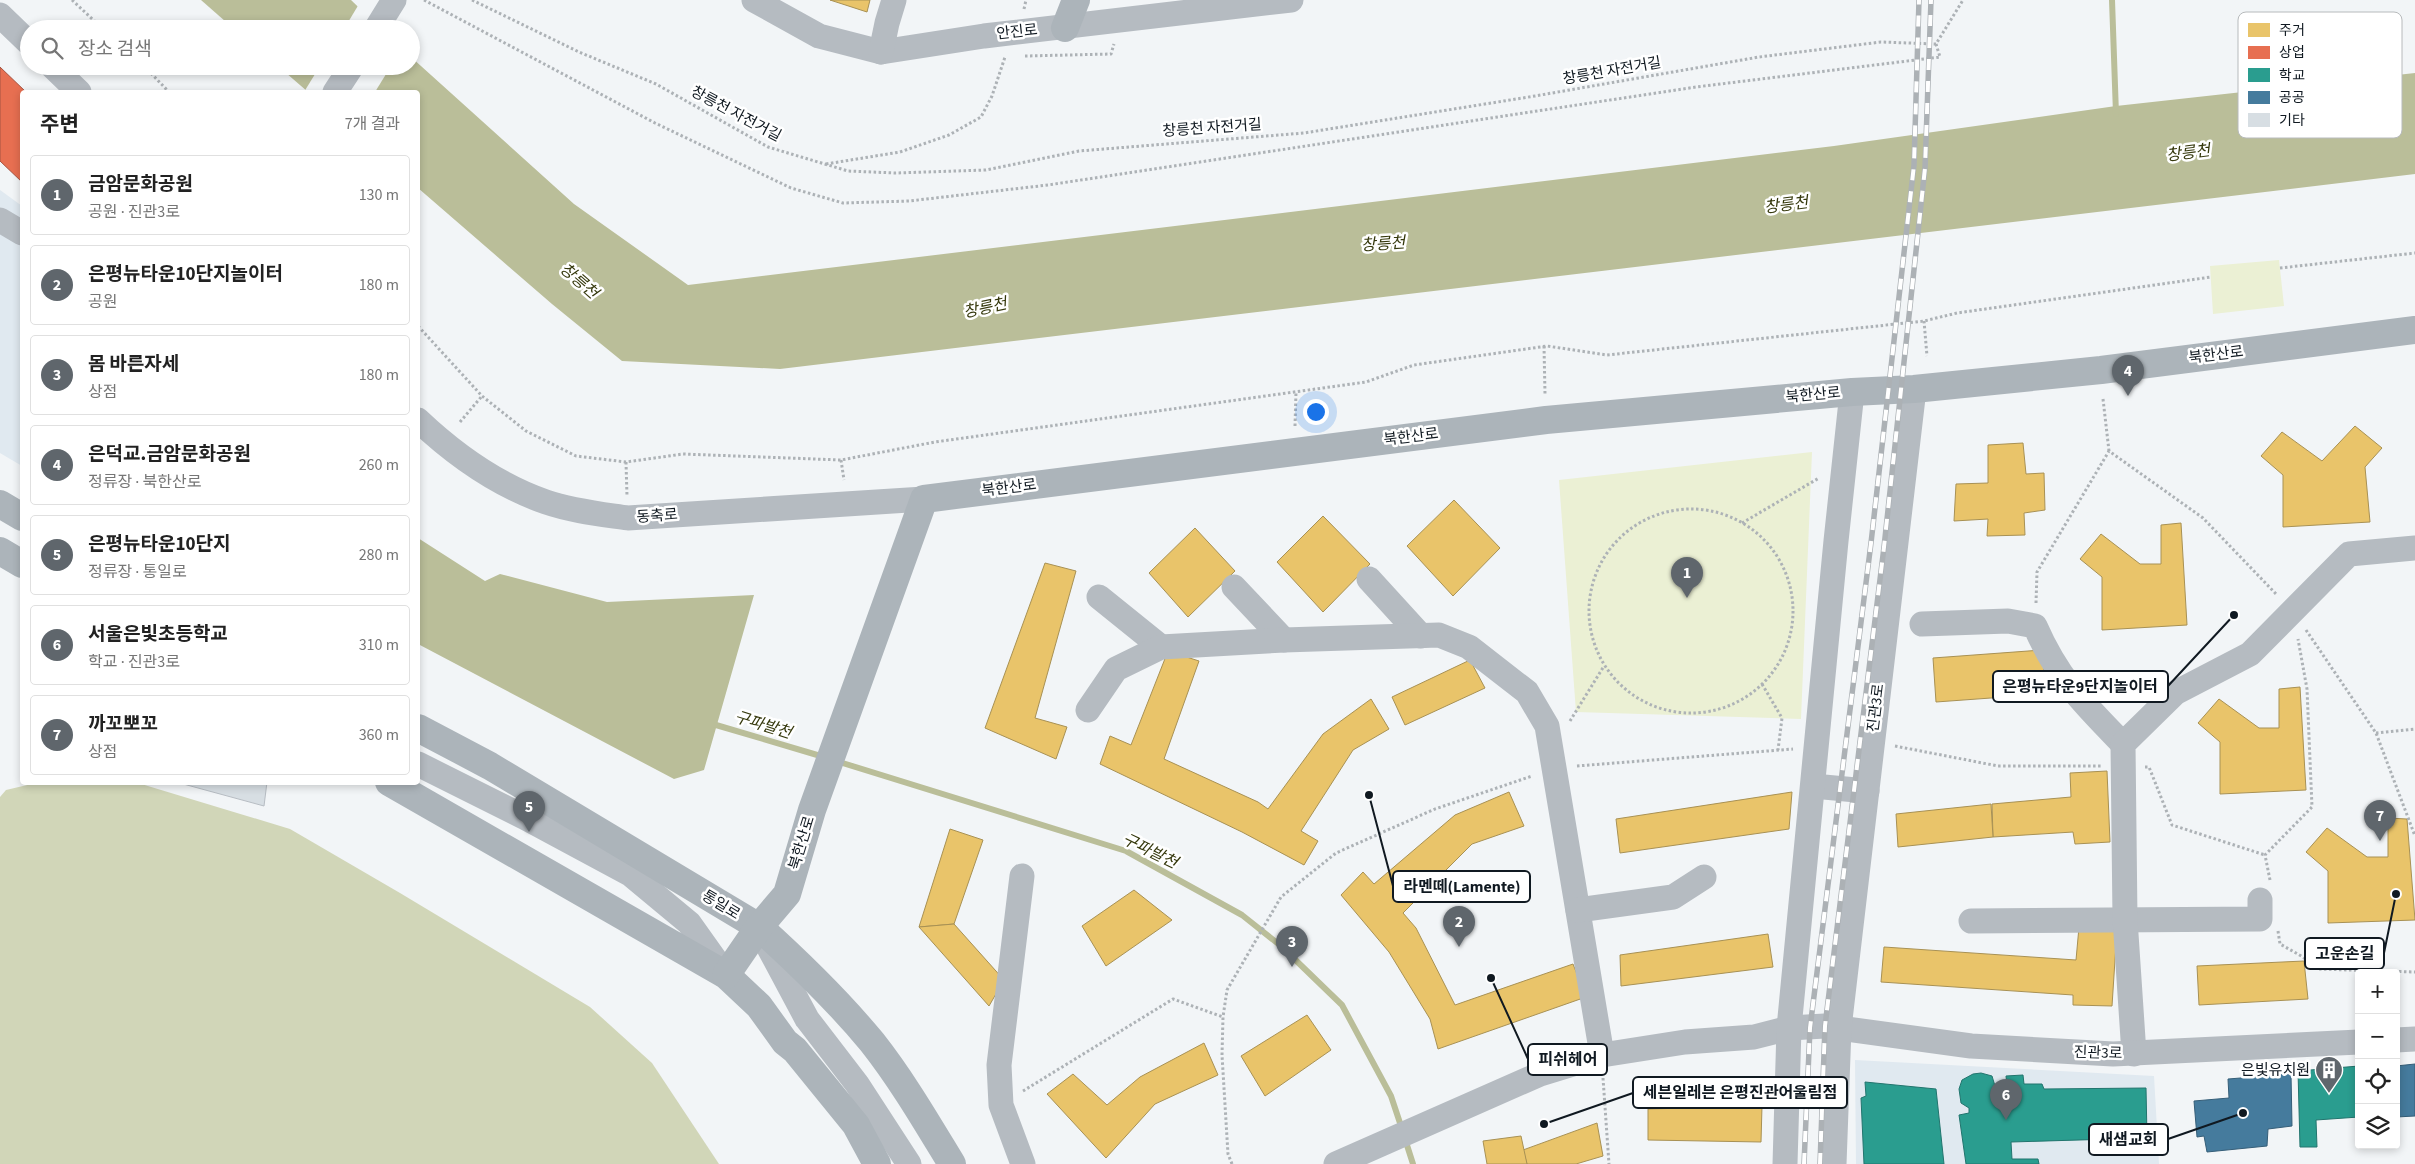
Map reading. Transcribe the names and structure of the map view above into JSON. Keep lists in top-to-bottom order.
{
  "streets": {
    "main road": ["북한산로", "통일로"],
    "street": ["안진로", "동축로", "진관3로"],
    "path": ["창릉천 자전거길"]
  },
  "crossings": [
    ["북한산로", "동축로"],
    ["북한산로", "진관3로"],
    ["북한산로", "통일로"]
  ],
  "water": ["창릉천", "구파발천"],
  "places": {
    "other": [
      "은평뉴타운9단지놀이터",
      "라멘떼(Lamente)",
      "고운손길",
      "피쉬헤어",
      "새샘교회",
      "세븐일레븐 은평진관어울림점"
    ],
    "building": ["은빛유치원"]
  },
  "legend": [
    "주거",
    "상업",
    "학교",
    "공공",
    "기타"
  ],
  "page": {
    "search": "장소 검색",
    "heading": ["주변", "7개 결과"],
    "list": [
      {
        "mark": "1",
        "name": "금암문화공원",
        "note": "공원 · 진관3로",
        "value": "130 m"
      },
      {
        "mark": "2",
        "name": "은평뉴타운10단지놀이터",
        "note": "공원",
        "value": "180 m"
      },
      {
        "mark": "3",
        "name": "몸 바른자세",
        "note": "상점",
        "value": "180 m"
      },
      {
        "mark": "4",
        "name": "은덕교.금암문화공원",
        "note": "정류장 · 북한산로",
        "value": "260 m"
      },
      {
        "mark": "5",
        "name": "은평뉴타운10단지",
        "note": "정류장 · 통일로",
        "value": "280 m"
      },
      {
        "mark": "6",
        "name": "서울은빛초등학교",
        "note": "학교 · 진관3로",
        "value": "310 m"
      },
      {
        "mark": "7",
        "name": "까꼬뽀꼬",
        "note": "상점",
        "value": "360 m"
      }
    ],
    "pins": [
      "4",
      "1",
      "5",
      "7",
      "2",
      "3",
      "6"
    ],
    "map_buttons": ["+", "−"]
  }
}
